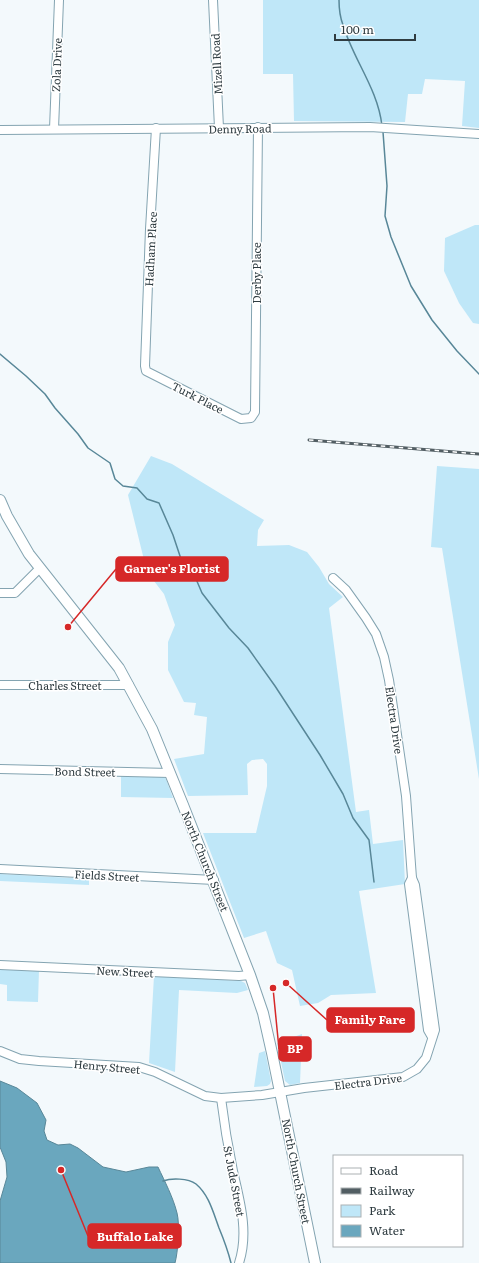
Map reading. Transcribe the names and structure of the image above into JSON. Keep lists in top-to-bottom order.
{
  "streets": {
    "main road": ["North Church Street"],
    "street": [
      "Mizell Road",
      "Zola Drive",
      "Denny Road",
      "Hadham Place",
      "Derby Place",
      "Turk Place",
      "Charles Street",
      "Electra Drive",
      "Bond Street",
      "Fields Street",
      "New Street",
      "Henry Street",
      "St Jude Street"
    ]
  },
  "crossings": [
    ["Mizell Road", "Denny Road"],
    ["Zola Drive", "Denny Road"],
    ["Denny Road", "Hadham Place"],
    ["Denny Road", "Derby Place"],
    ["Hadham Place", "Turk Place"],
    ["Derby Place", "Turk Place"],
    ["Charles Street", "North Church Street"],
    ["Electra Drive", "North Church Street"],
    ["Electra Drive", "Henry Street"],
    ["Bond Street", "North Church Street"],
    ["North Church Street", "Fields Street"],
    ["North Church Street", "New Street"],
    ["North Church Street", "Henry Street"],
    ["Henry Street", "St Jude Street"]
  ],
  "places": [
    "Garner's Florist",
    "Family Fare",
    "BP",
    "Buffalo Lake"
  ],
  "legend": [
    "Road",
    "Railway",
    "Park",
    "Water"
  ],
  "scale_bar": "100 m"
}
